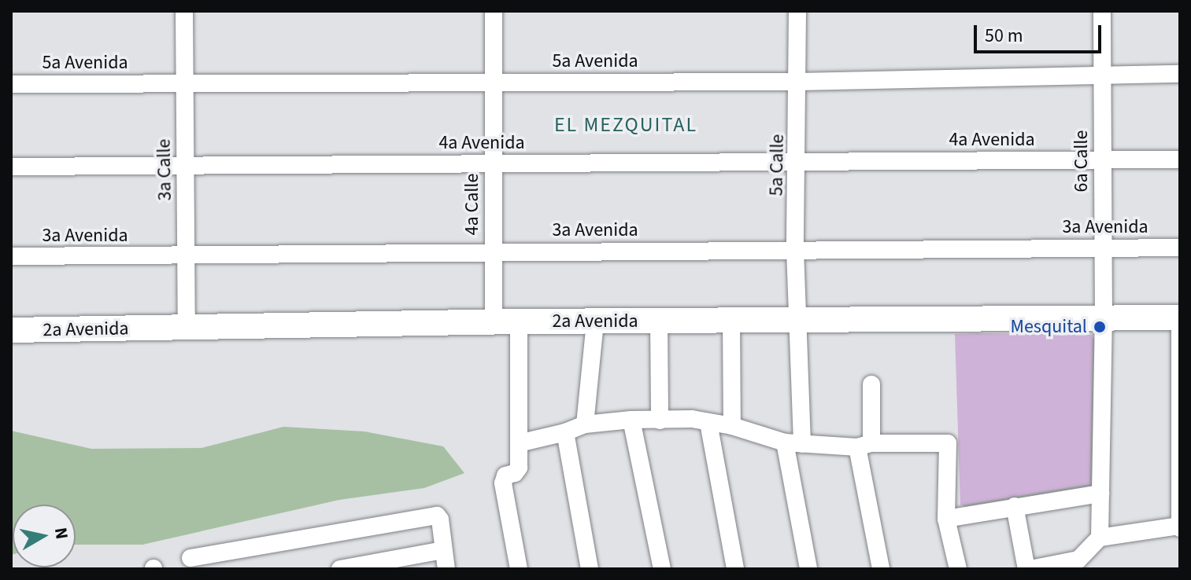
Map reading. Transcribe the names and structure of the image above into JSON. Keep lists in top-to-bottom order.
{
  "streets": {
    "main road": ["2a Avenida"],
    "street": [
      "5a Avenida",
      "4a Avenida",
      "6a Calle",
      "5a Calle",
      "3a Calle",
      "4a Calle",
      "3a Avenida"
    ]
  },
  "crossings": [
    ["5a Avenida", "6a Calle"],
    ["5a Avenida", "5a Calle"],
    ["5a Avenida", "3a Calle"],
    ["5a Avenida", "4a Calle"],
    ["4a Avenida", "6a Calle"],
    ["4a Avenida", "5a Calle"],
    ["4a Avenida", "3a Calle"],
    ["4a Avenida", "4a Calle"],
    ["6a Calle", "3a Avenida"],
    ["6a Calle", "2a Avenida"],
    ["5a Calle", "3a Avenida"],
    ["5a Calle", "2a Avenida"],
    ["3a Calle", "3a Avenida"],
    ["3a Calle", "2a Avenida"],
    ["4a Calle", "3a Avenida"],
    ["4a Calle", "2a Avenida"]
  ],
  "districts": ["EL MEZQUITAL"],
  "places": ["Mesquital"],
  "scale_bar": "50 m",
  "north": "right"
}
